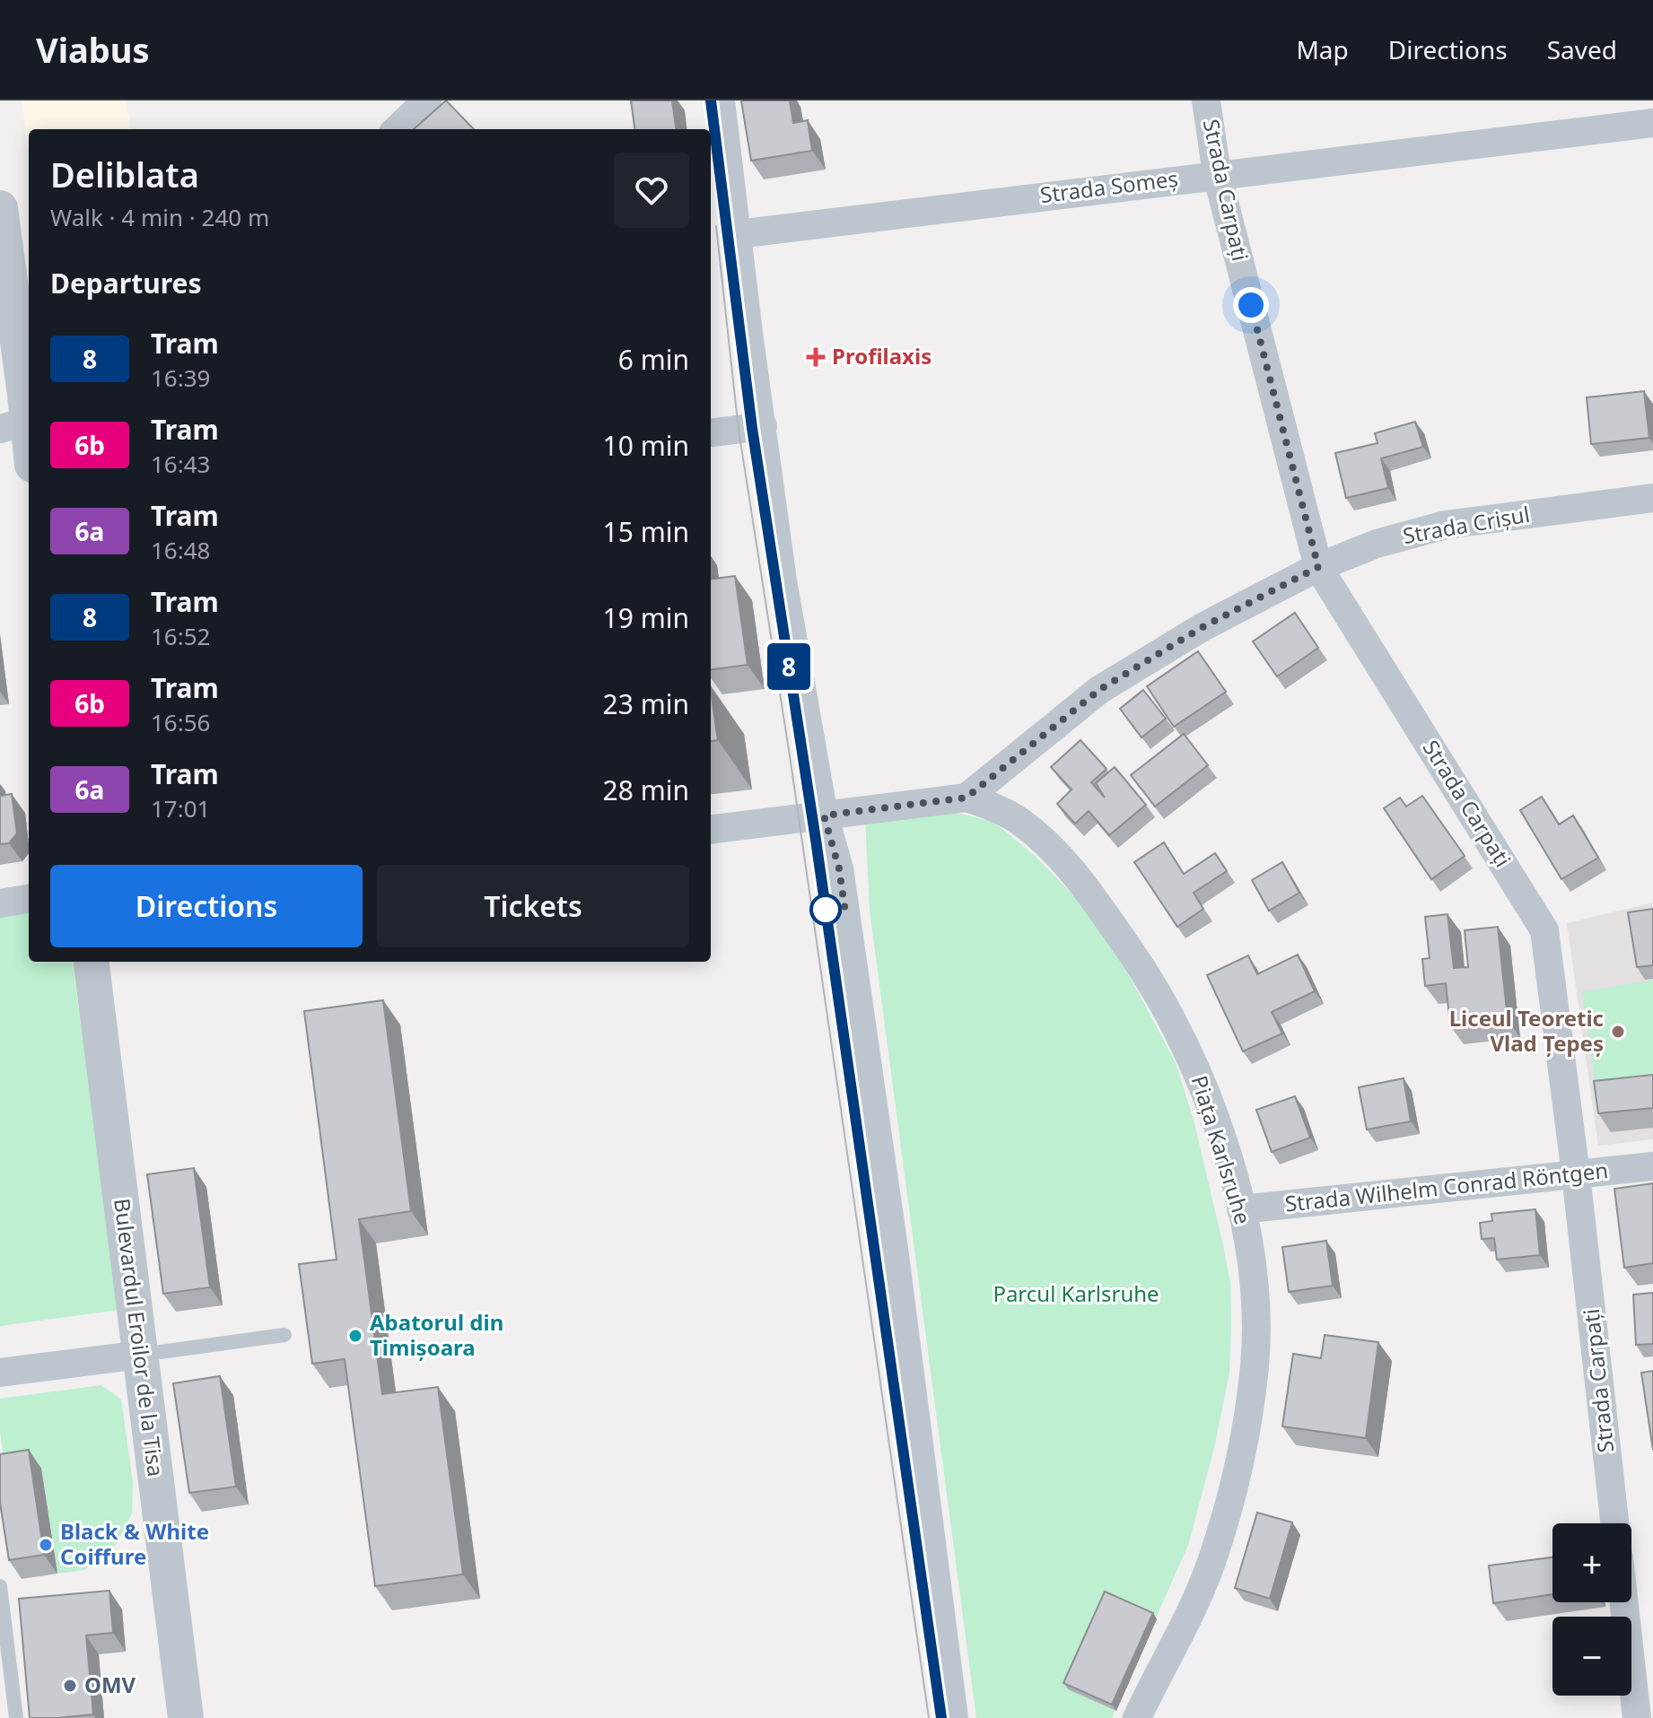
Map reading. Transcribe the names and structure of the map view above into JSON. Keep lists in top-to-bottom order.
{
  "streets": {
    "street": [
      "Strada Someș",
      "Strada Carpați",
      "Strada Crișul",
      "Piața Karlsruhe",
      "Strada Wilhelm Conrad Röntgen",
      "Bulevardul Eroilor de la Tisa"
    ]
  },
  "crossings": [
    ["Strada Someș", "Strada Carpați"],
    ["Strada Carpați", "Strada Crișul"],
    ["Strada Carpați", "Strada Wilhelm Conrad Röntgen"],
    ["Strada Crișul", "Piața Karlsruhe"],
    ["Piața Karlsruhe", "Strada Wilhelm Conrad Röntgen"]
  ],
  "parks": ["Parcul Karlsruhe"],
  "places": {
    "health": ["Profilaxis"],
    "other": [
      "Liceul Teoretic Vlad Țepeș",
      "Abatorul din Timișoara",
      "Black & White Coiffure",
      "OMV"
    ]
  },
  "lines": ["tram line 8"],
  "page": {
    "header": "Viabus",
    "nav": ["Map", "Directions", "Saved"],
    "on_map": "8",
    "heading": [
      ["Deliblata", "Walk · 4 min · 240 m"],
      "Departures"
    ],
    "list": [
      {
        "mark": "8",
        "name": "Tram",
        "note": "16:39",
        "value": "6 min"
      },
      {
        "mark": "6b",
        "name": "Tram",
        "note": "16:43",
        "value": "10 min"
      },
      {
        "mark": "6a",
        "name": "Tram",
        "note": "16:48",
        "value": "15 min"
      },
      {
        "mark": "8",
        "name": "Tram",
        "note": "16:52",
        "value": "19 min"
      },
      {
        "mark": "6b",
        "name": "Tram",
        "note": "16:56",
        "value": "23 min"
      },
      {
        "mark": "6a",
        "name": "Tram",
        "note": "17:01",
        "value": "28 min"
      }
    ],
    "buttons": ["Directions", "Tickets"],
    "map_buttons": ["+", "−"]
  }
}
